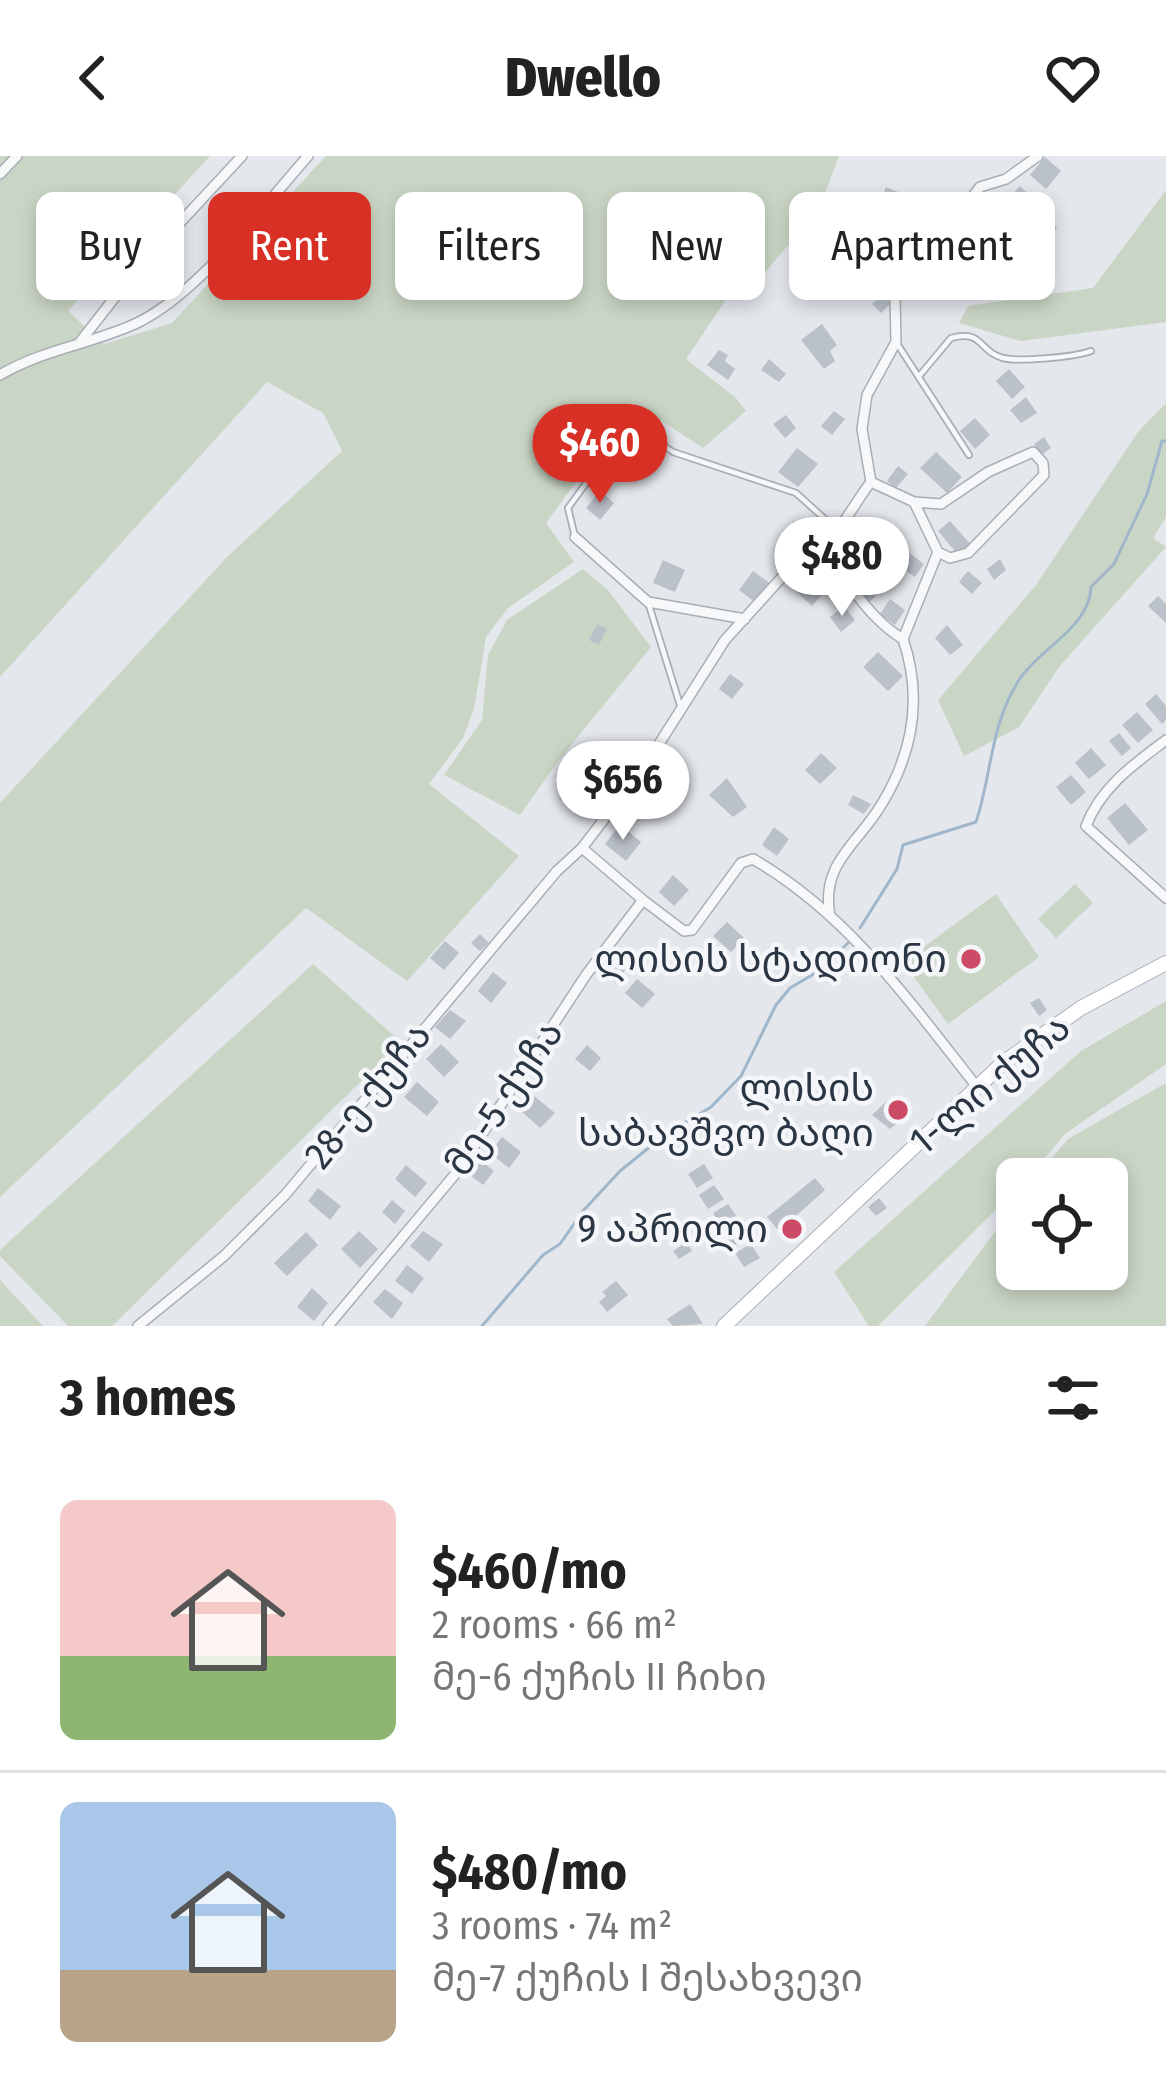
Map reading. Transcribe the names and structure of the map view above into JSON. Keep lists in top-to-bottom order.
{
  "streets": {
    "main road": ["1-ლი ქუჩა"],
    "street": ["28-ე ქუჩა", "მე-5 ქუჩა"]
  },
  "places": ["ლისის სტადიონი", "ლისის საბავშვო ბაღი", "9 აპრილი"],
  "page": {
    "header": "Dwello",
    "chip": [
      "Buy",
      "Rent",
      "Filters",
      "New",
      "Apartment"
    ],
    "price": ["$460", "$480", "$656"],
    "heading": "3 homes",
    "list": [
      {
        "name": "$460/mo",
        "note": "2 rooms · 66 m² · მე-6 ქუჩის II ჩიხი"
      },
      {
        "name": "$480/mo",
        "note": "3 rooms · 74 m² · მე-7 ქუჩის I შესახვევი"
      }
    ]
  }
}
